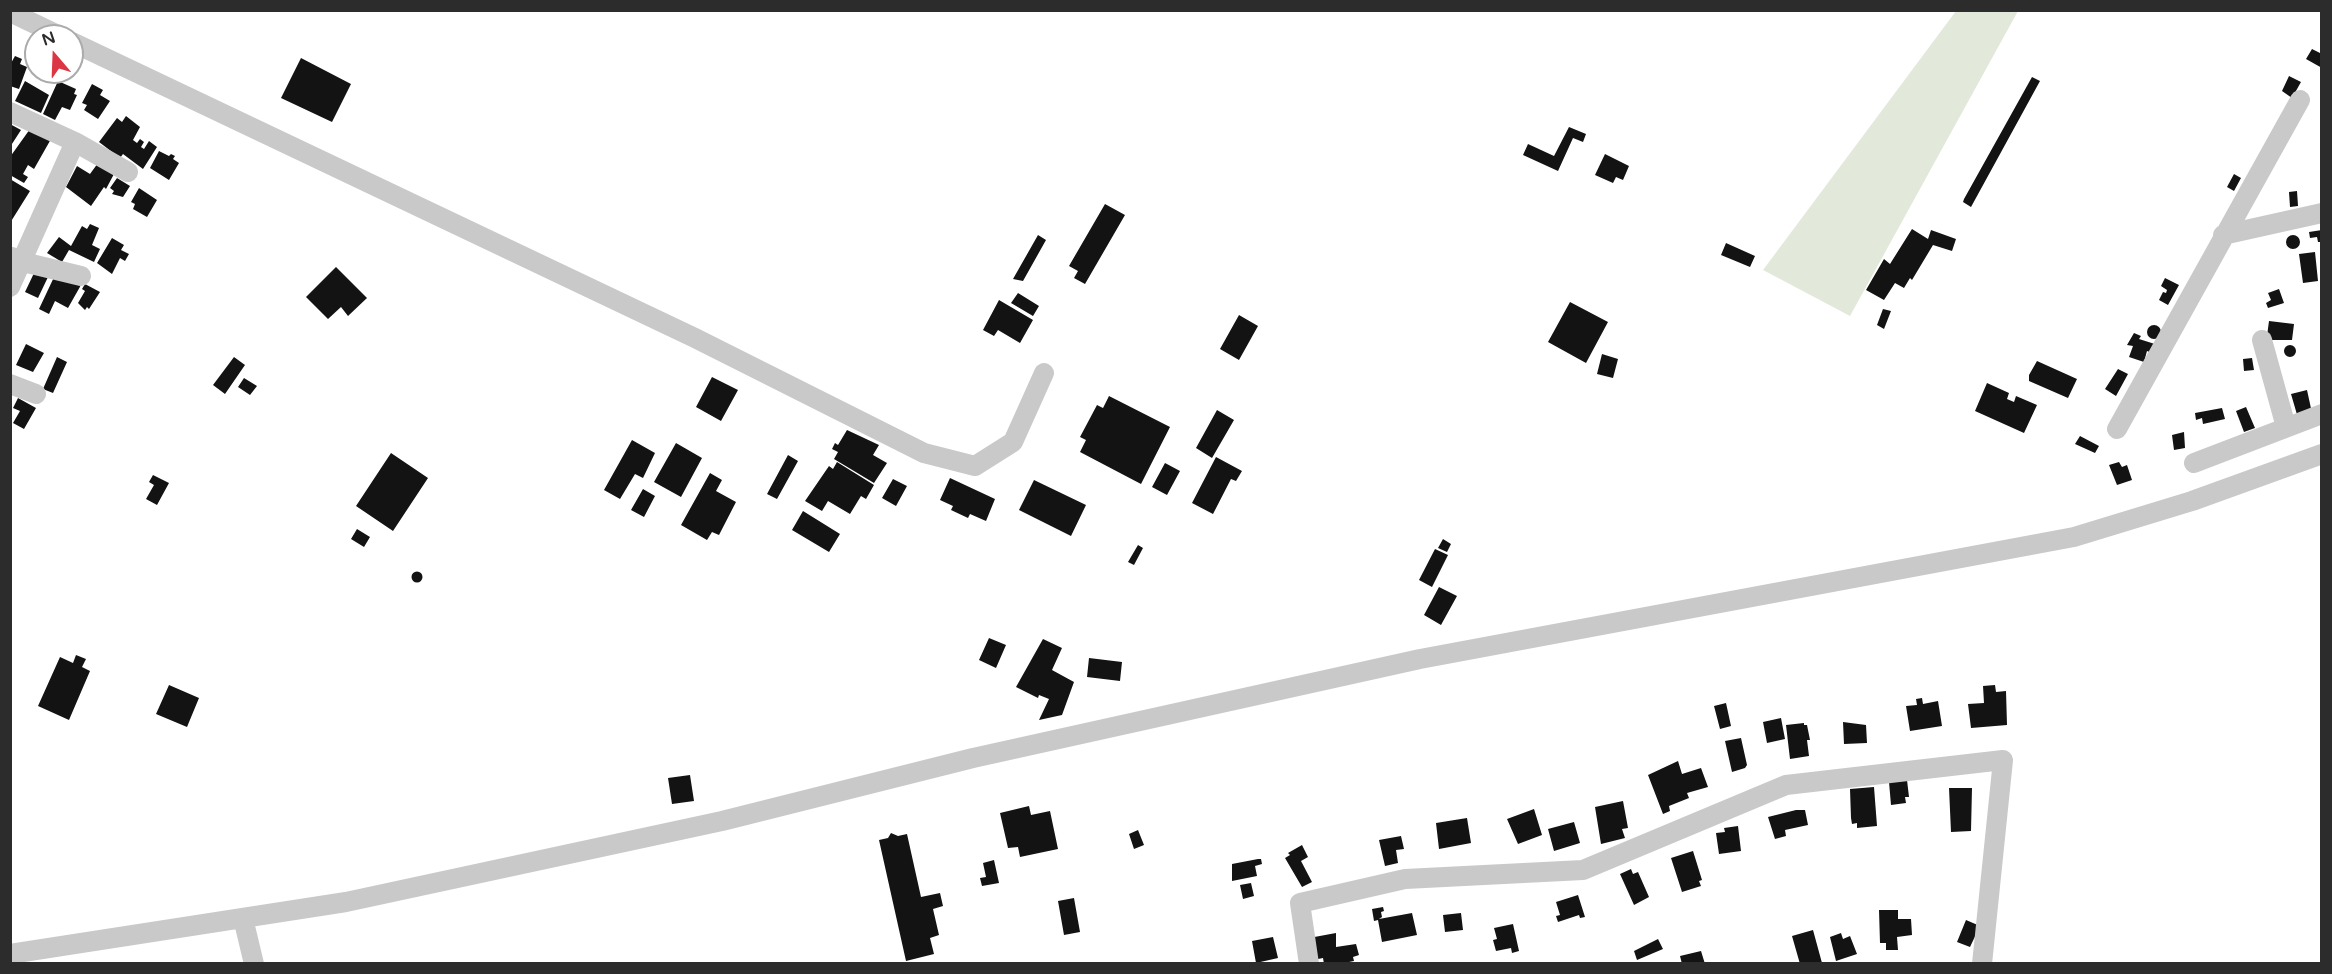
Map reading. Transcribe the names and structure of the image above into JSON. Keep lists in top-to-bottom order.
{
  "north": "top"
}
